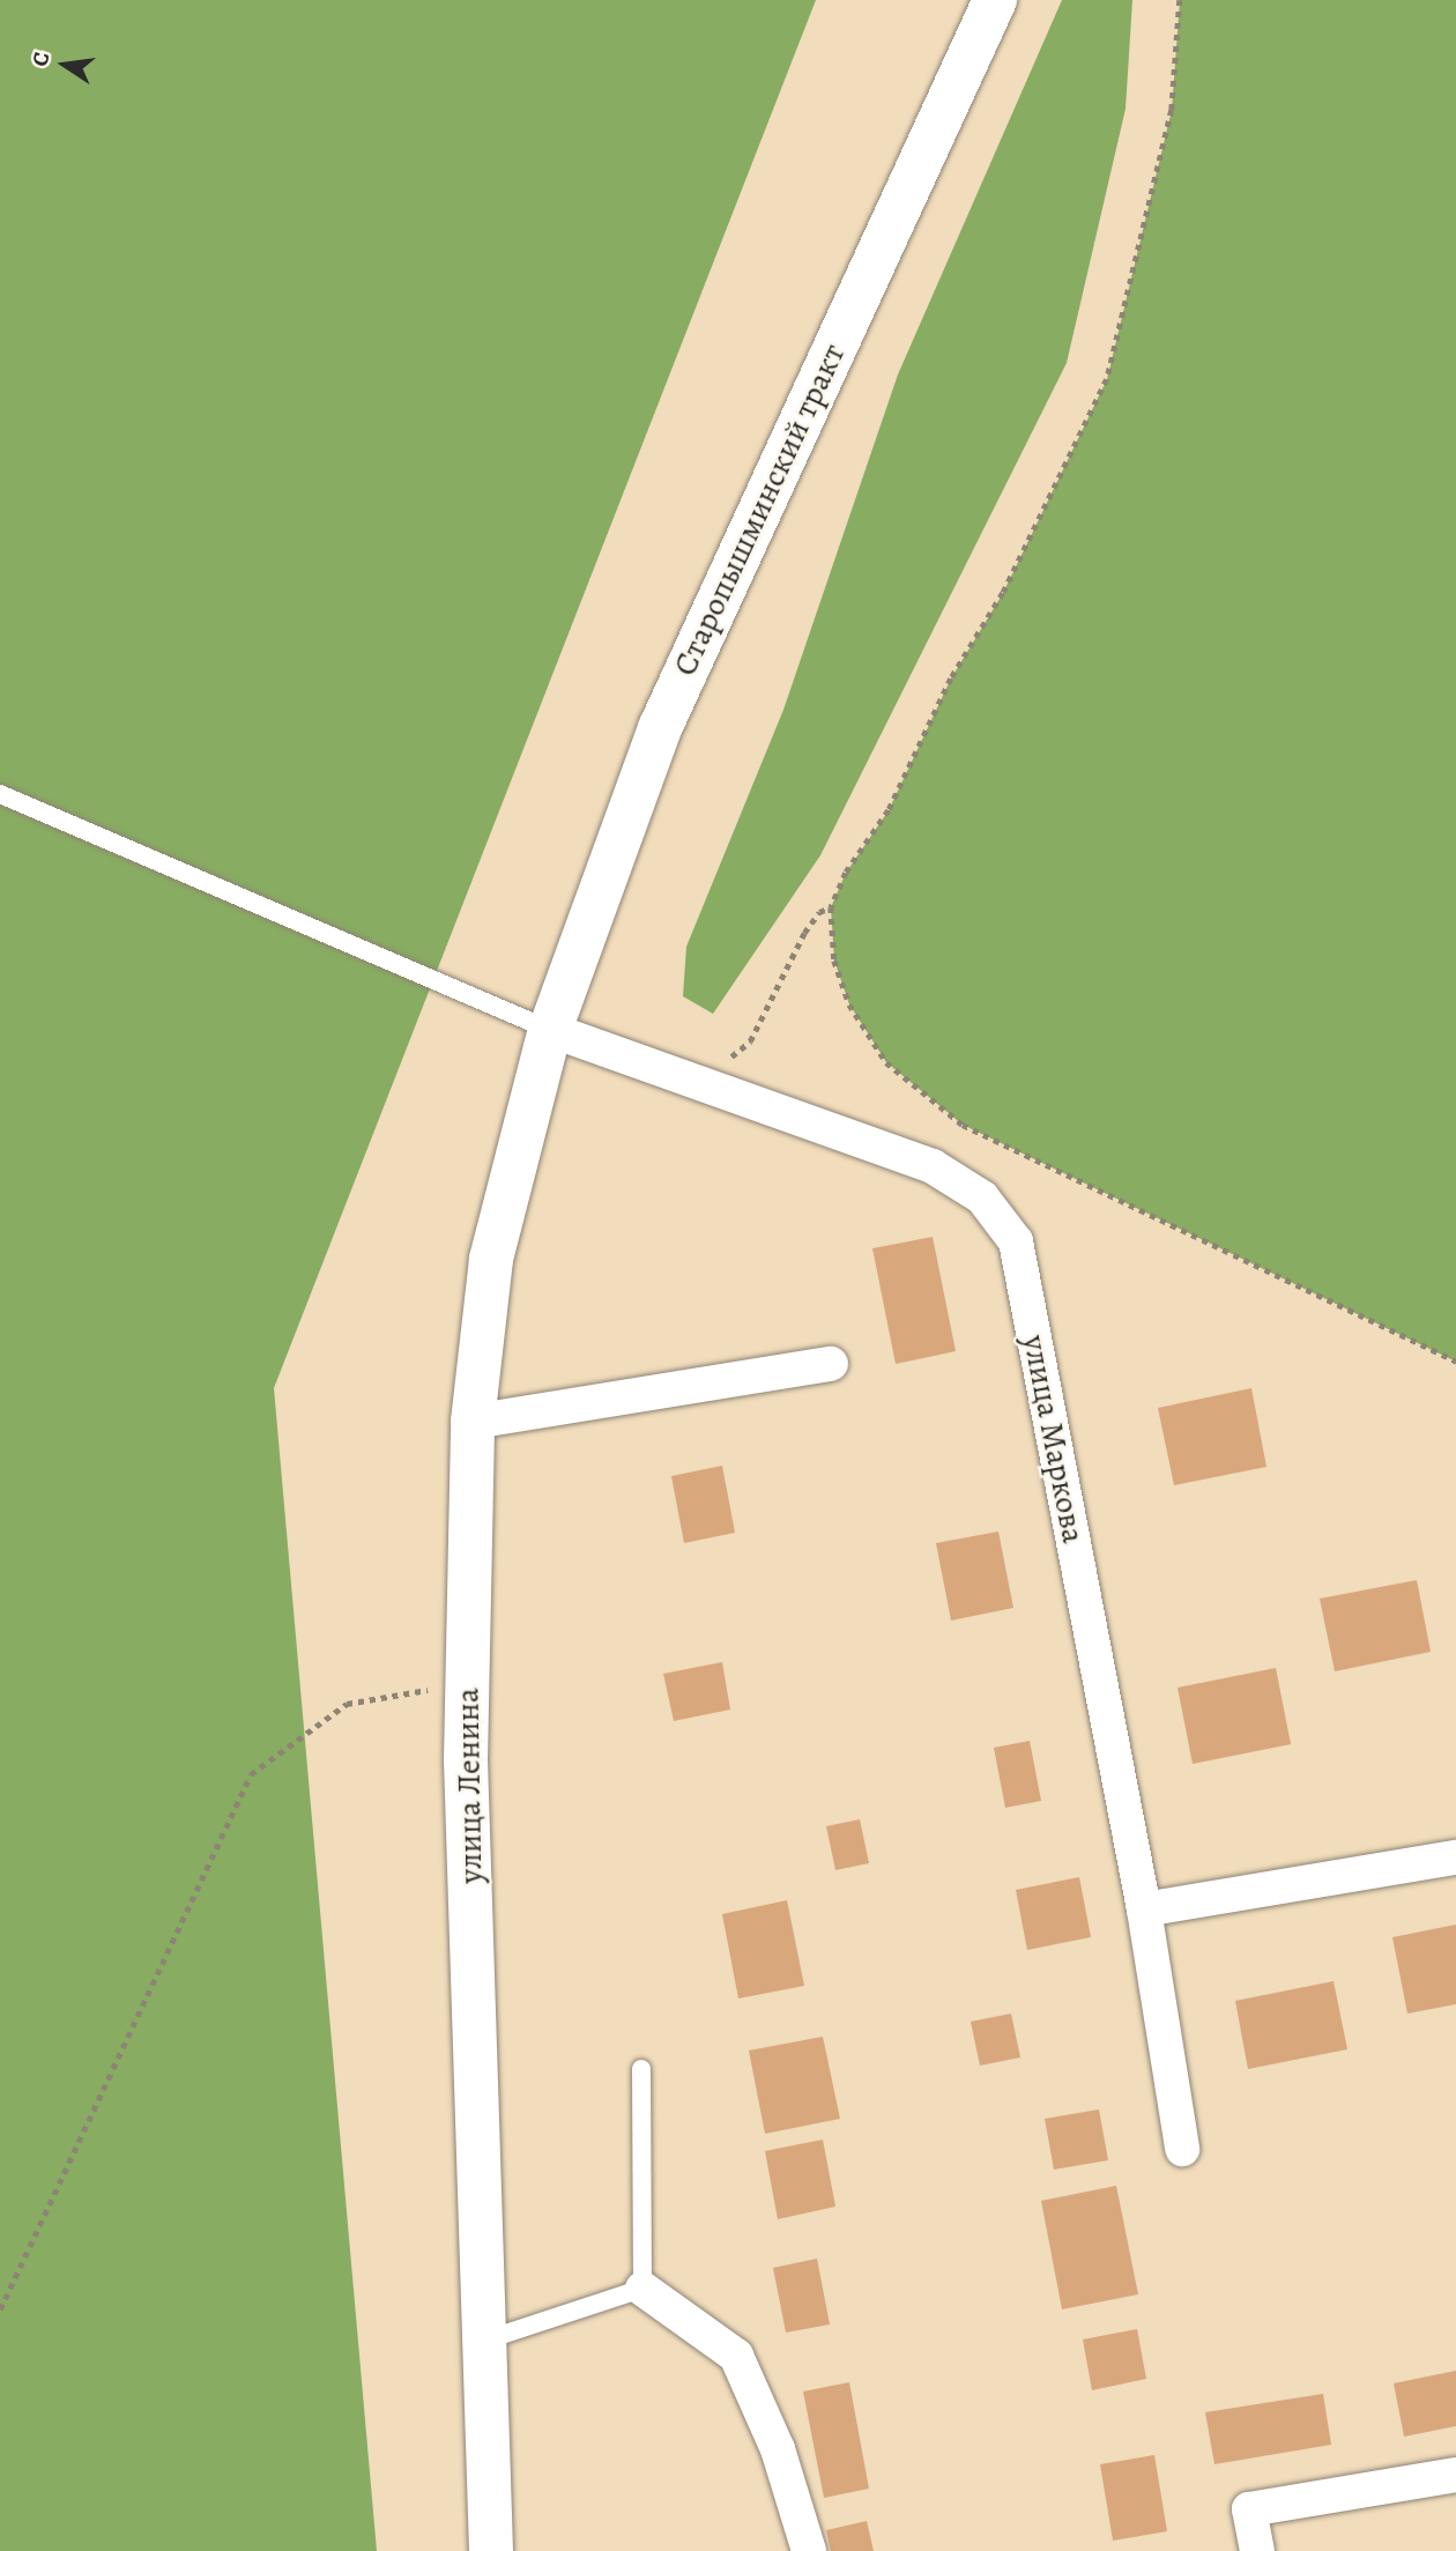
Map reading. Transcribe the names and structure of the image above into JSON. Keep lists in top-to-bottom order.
{
  "streets": {
    "street": ["Старопышминский тракт", "улица Маркова", "улица Ленина"]
  },
  "crossings": [
    ["Старопышминский тракт", "улица Маркова"],
    ["Старопышминский тракт", "улица Ленина"],
    ["улица Маркова", "улица Ленина"]
  ],
  "north": "left"
}
